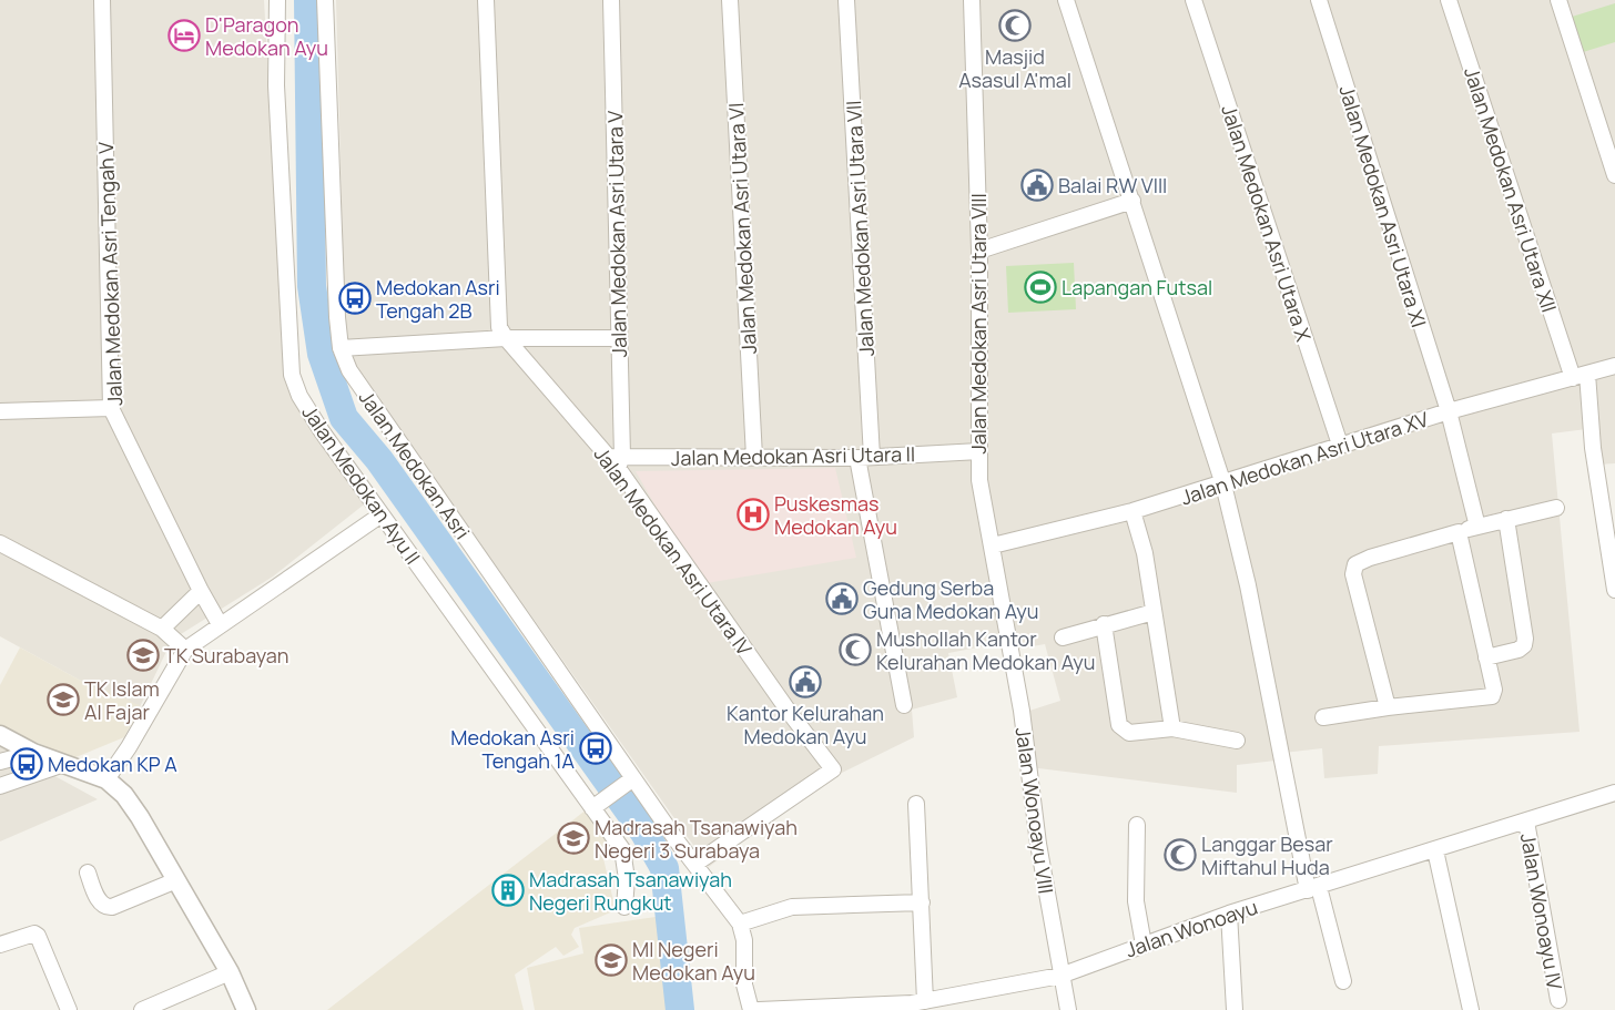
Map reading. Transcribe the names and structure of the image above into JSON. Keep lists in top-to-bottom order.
{
  "streets": {
    "street": [
      "Jalan Medokan Asri Utara XII",
      "Jalan Medokan Asri Utara XI",
      "Jalan Medokan Asri Utara X",
      "Jalan Medokan Asri Utara VI",
      "Jalan Medokan Asri Utara VII",
      "Jalan Medokan Asri Utara V",
      "Jalan Medokan Asri Tengah V",
      "Jalan Medokan Asri Utara VIII",
      "Jalan Medokan Asri Utara II",
      "Jalan Medokan Asri Utara XV",
      "Jalan Medokan Asri",
      "Jalan Medokan Ayu II",
      "Jalan Medokan Asri Utara IV",
      "Jalan Wonoayu VIII",
      "Jalan Wonoayu IV",
      "Jalan Wonoayu"
    ]
  },
  "crossings": [
    ["Jalan Medokan Asri Utara XII", "Jalan Medokan Asri Utara XV"],
    ["Jalan Medokan Asri Utara XI", "Jalan Medokan Asri Utara XV"],
    ["Jalan Medokan Asri Utara X", "Jalan Medokan Asri Utara XV"],
    ["Jalan Medokan Asri Utara VI", "Jalan Medokan Asri Utara II"],
    ["Jalan Medokan Asri Utara VII", "Jalan Medokan Asri Utara II"],
    ["Jalan Medokan Asri Utara V", "Jalan Medokan Asri Utara II"],
    ["Jalan Medokan Asri Utara V", "Jalan Medokan Asri Utara IV"],
    ["Jalan Medokan Asri Utara VIII", "Jalan Medokan Asri Utara II"],
    ["Jalan Medokan Asri Utara VIII", "Jalan Medokan Asri Utara XV"],
    ["Jalan Medokan Asri Utara VIII", "Jalan Wonoayu VIII"],
    ["Jalan Medokan Asri Utara II", "Jalan Medokan Asri Utara IV"],
    ["Jalan Medokan Asri", "Jalan Medokan Asri Utara IV"],
    ["Jalan Wonoayu VIII", "Jalan Wonoayu"],
    ["Jalan Wonoayu IV", "Jalan Wonoayu"]
  ],
  "places": {
    "mosque": ["Masjid Asasul A'mal", "Mushollah Kantor Kelurahan Medokan Ayu", "Langgar Besar Miftahul Huda"],
    "hotel": ["D'Paragon Medokan Ayu"],
    "public building": ["Balai RW VIII", "Gedung Serba Guna Medokan Ayu", "Kantor Kelurahan Medokan Ayu"],
    "sports": ["Lapangan Futsal"],
    "bus stop": ["Medokan Asri Tengah 2B", "Medokan Asri Tengah 1A", "Medokan KP A"],
    "hospital": ["Puskesmas Medokan Ayu"],
    "school or university": [
      "TK Surabayan",
      "TK Islam Al Fajar",
      "Madrasah Tsanawiyah Negeri 3 Surabaya",
      "MI Negeri Medokan Ayu"
    ],
    "building": ["Madrasah Tsanawiyah Negeri Rungkut"]
  }
}
